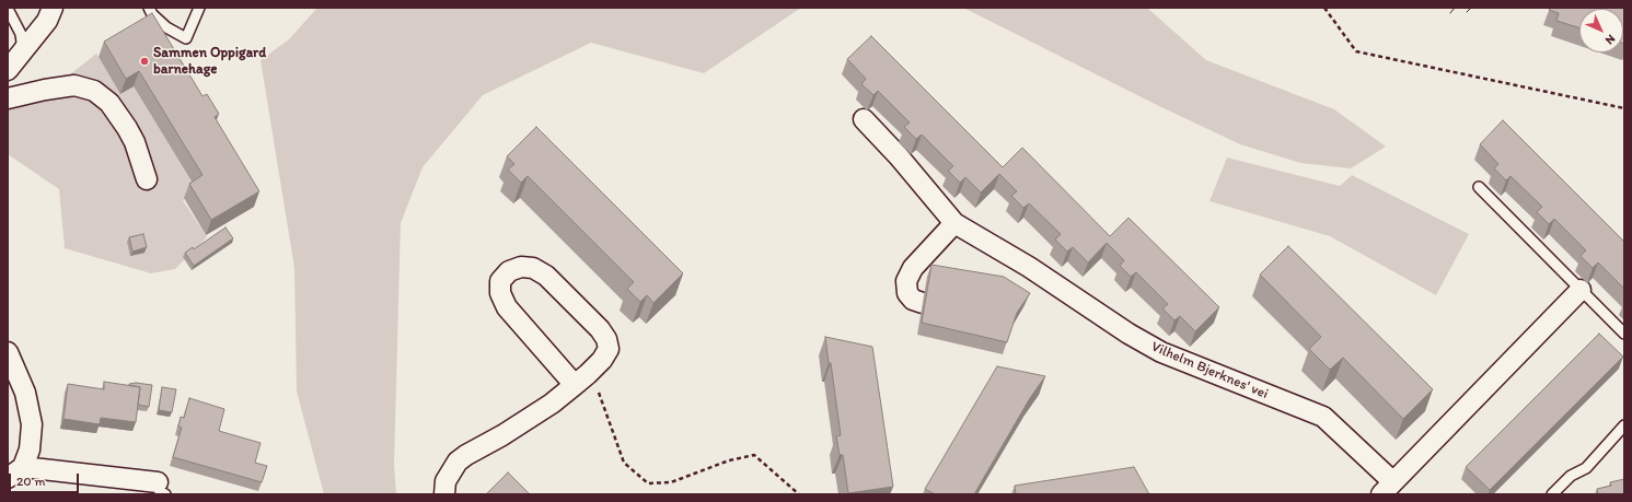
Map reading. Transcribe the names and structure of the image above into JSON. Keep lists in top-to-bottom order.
{
  "streets": {
    "street": ["Vilhelm Bjerknes' vei"]
  },
  "places": ["Sammen Oppigard barnehage"],
  "scale_bar": "20 m",
  "north": "bottom right"
}
